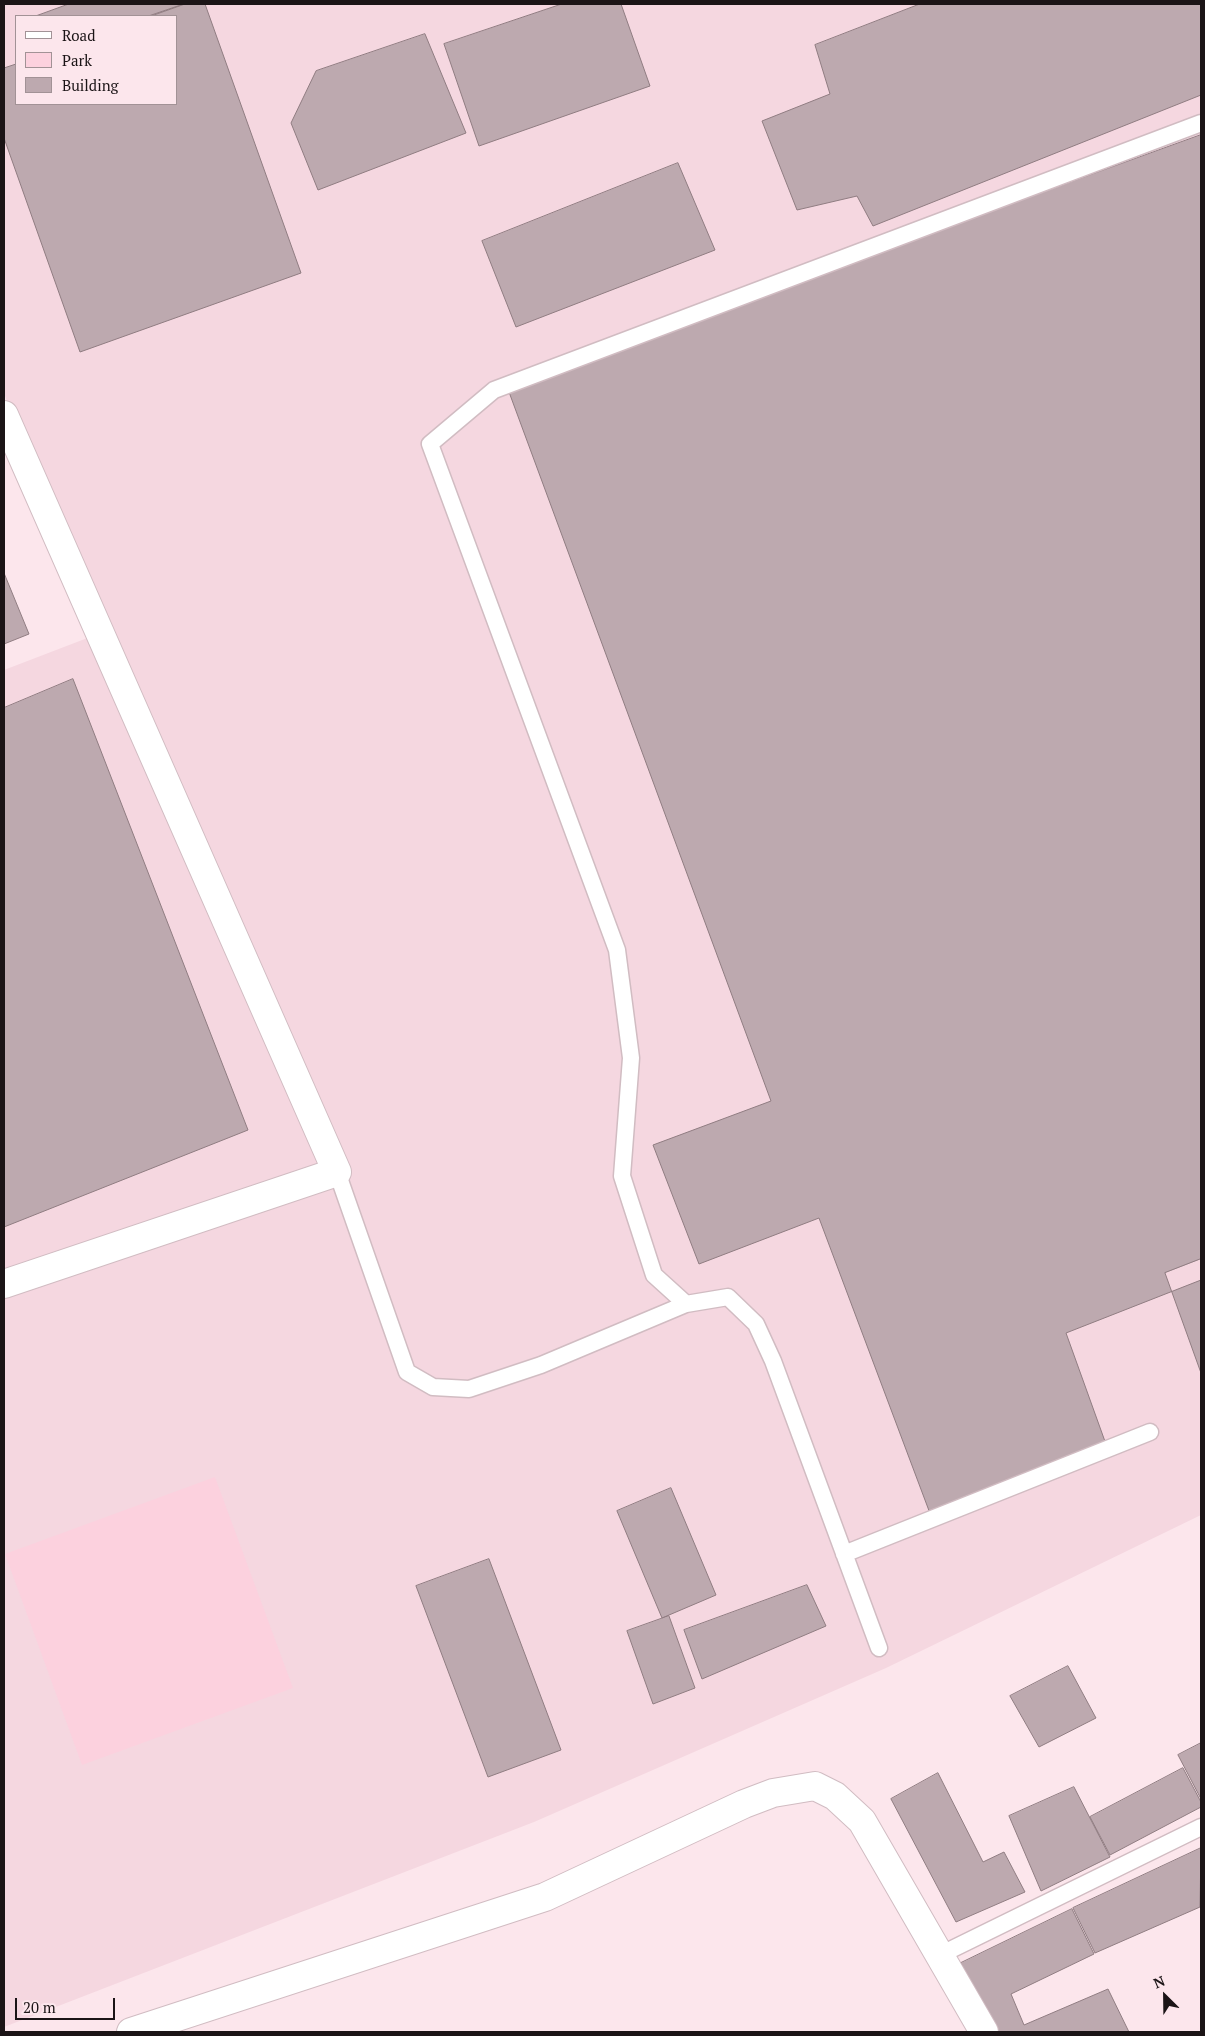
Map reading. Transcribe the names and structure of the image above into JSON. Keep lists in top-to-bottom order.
{
  "legend": ["Road", "Park", "Building"],
  "scale_bar": "20 m",
  "north": "top left"
}
